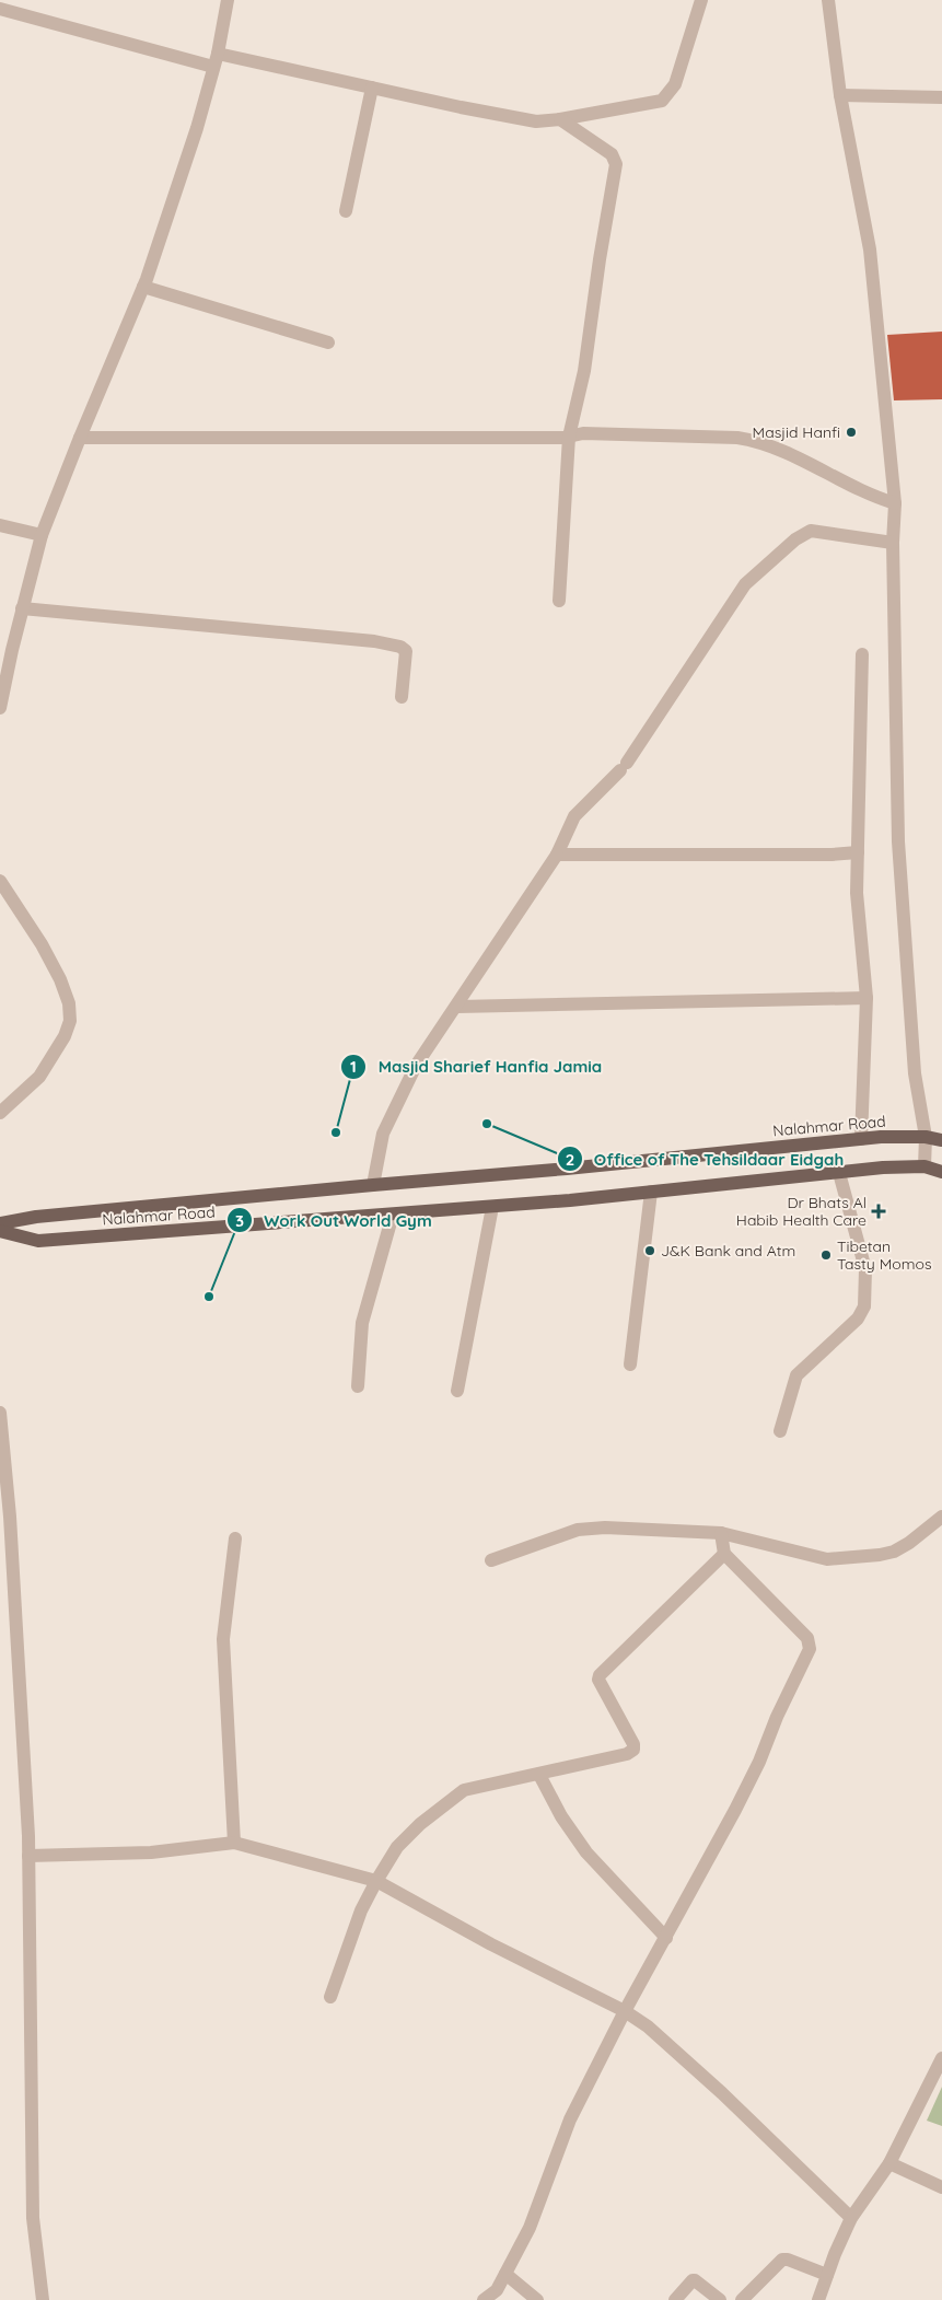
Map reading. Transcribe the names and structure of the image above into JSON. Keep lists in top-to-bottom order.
{
  "streets": {
    "main road": ["Nalahmar Road"]
  },
  "places": {
    "other": [
      "Masjid Hanfi",
      "Office of The Tehsildaar Eidgah",
      "Masjid Sharief Hanfia Jamia",
      "J&K Bank and Atm",
      "Tibetan Tasty Momos",
      "Work Out World Gym"
    ],
    "health": ["Dr Bhats Al Habib Health Care"]
  }
}
